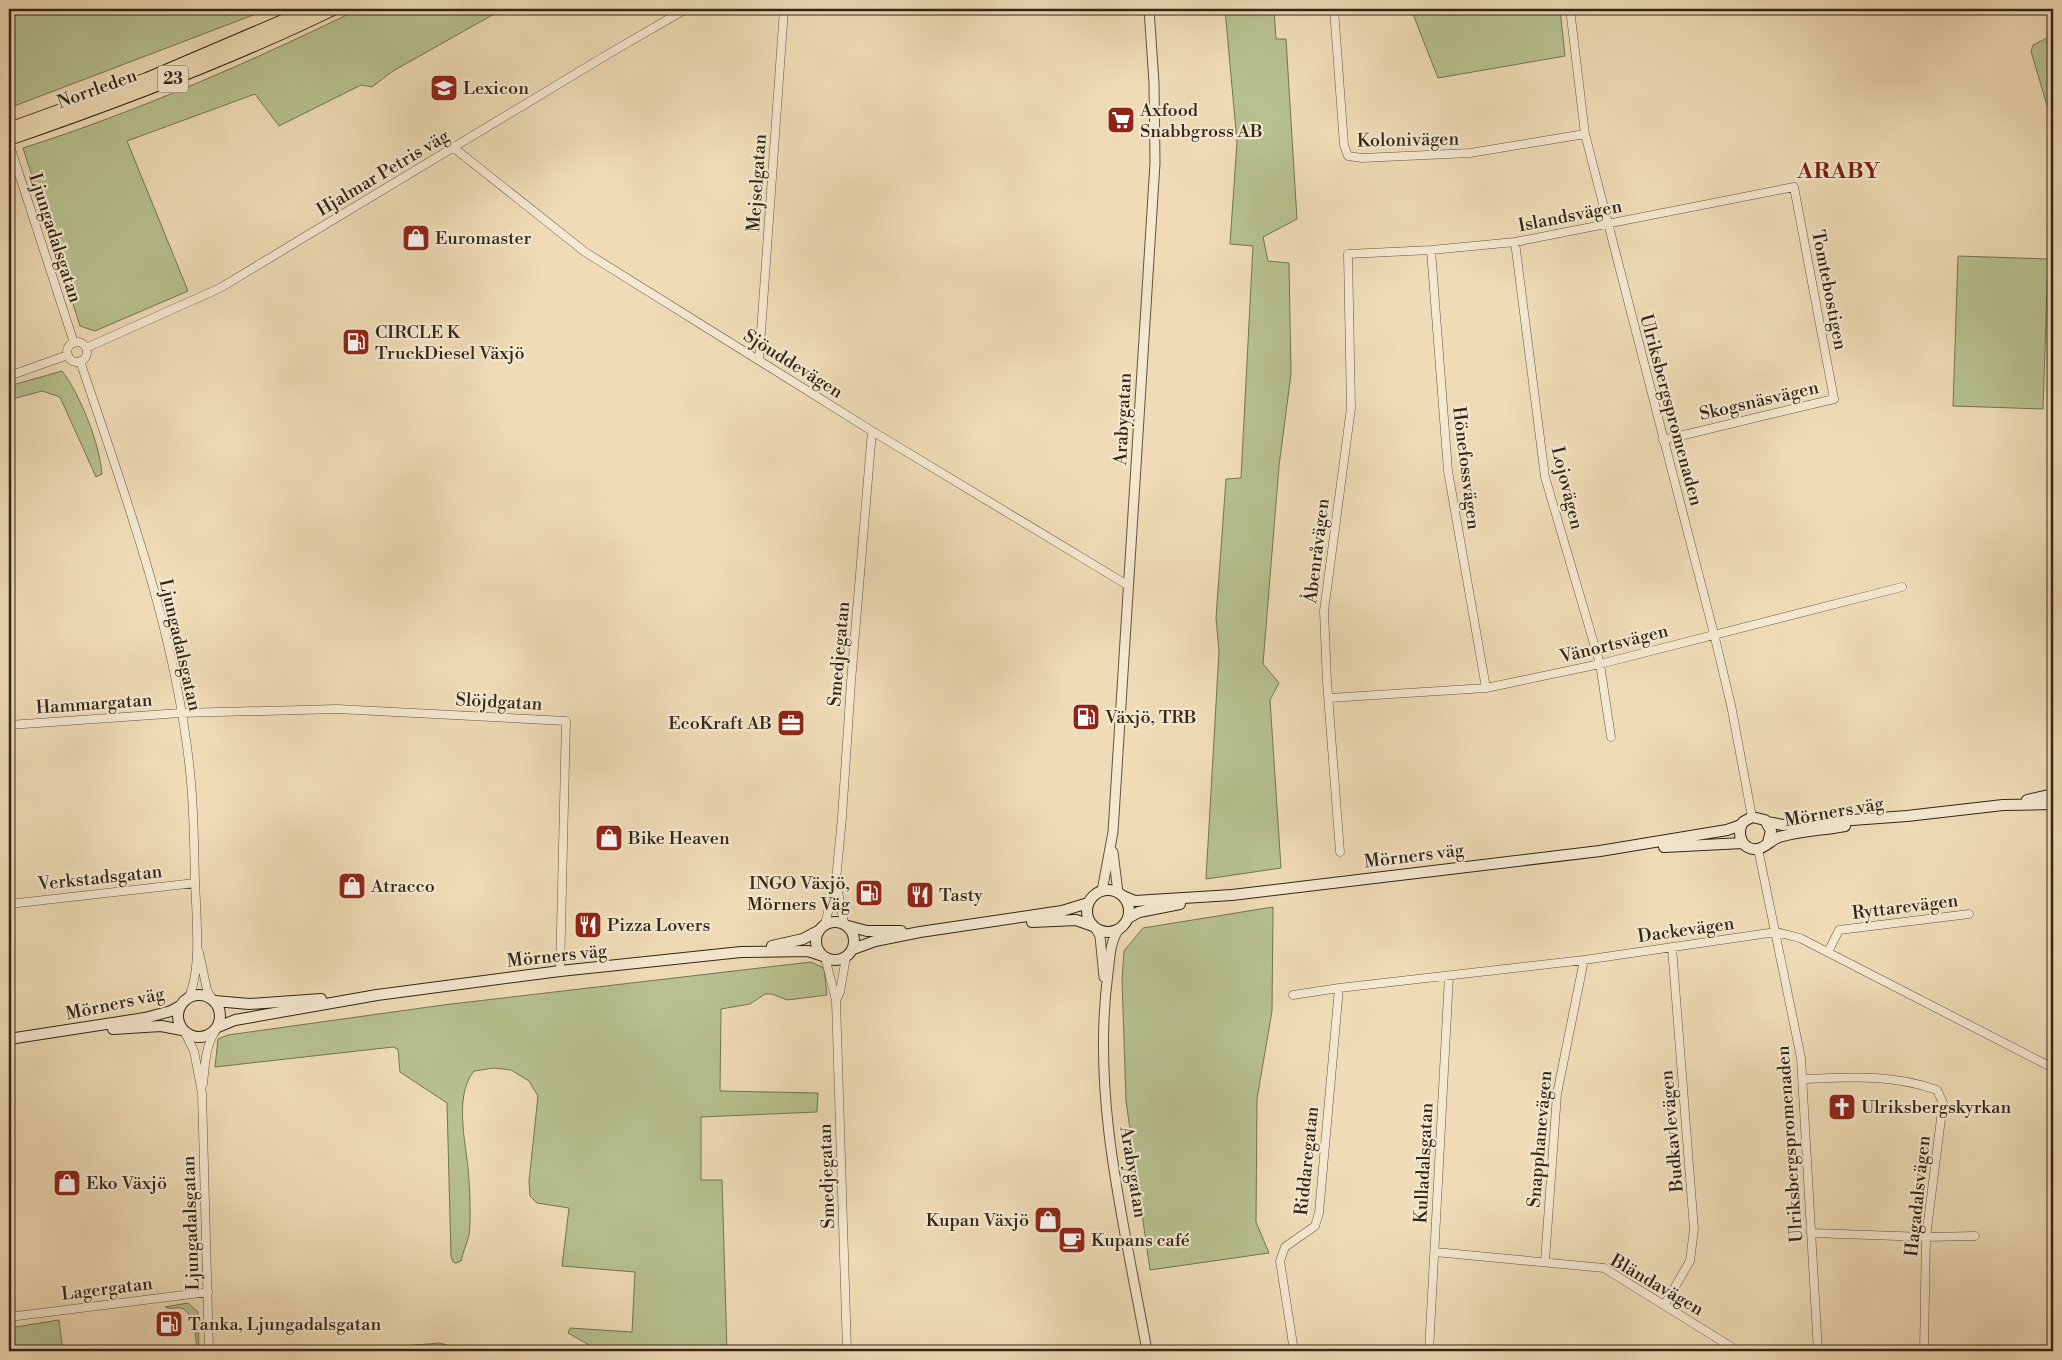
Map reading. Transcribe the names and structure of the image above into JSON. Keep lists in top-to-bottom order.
{
  "streets": {
    "highway": ["23", "Norrleden"],
    "main road": ["Mörners väg"],
    "street": [
      "Kolonivägen",
      "Hjalmar Petris väg",
      "Mejselgatan",
      "Islandsvägen",
      "Ljungadalsgatan",
      "Tomtebostigen",
      "Sjöuddevägen",
      "Skogsnäsvägen",
      "Ulriksbergspromenaden",
      "Arabygatan",
      "Hönefossvägen",
      "Lojovägen",
      "Åbenråvägen",
      "Vänortsvägen",
      "Smedjegatan",
      "Slöjdgatan",
      "Hammargatan",
      "Verkstadsgatan",
      "Ryttarevägen",
      "Dackevägen",
      "Budkavlevägen",
      "Snapphanevägen",
      "Riddaregatan",
      "Kulladalsgatan",
      "Hagadalsvägen",
      "Bländavägen",
      "Lagergatan"
    ]
  },
  "crossings": [
    ["Kolonivägen", "Ulriksbergspromenaden"],
    ["Hjalmar Petris väg", "Ljungadalsgatan"],
    ["Hjalmar Petris väg", "Sjöuddevägen"],
    ["Mejselgatan", "Sjöuddevägen"],
    ["Islandsvägen", "Tomtebostigen"],
    ["Islandsvägen", "Ulriksbergspromenaden"],
    ["Islandsvägen", "Hönefossvägen"],
    ["Islandsvägen", "Lojovägen"],
    ["Islandsvägen", "Åbenråvägen"],
    ["Ljungadalsgatan", "Slöjdgatan"],
    ["Ljungadalsgatan", "Hammargatan"],
    ["Ljungadalsgatan", "Mörners väg"],
    ["Ljungadalsgatan", "Verkstadsgatan"],
    ["Ljungadalsgatan", "Lagergatan"],
    ["Tomtebostigen", "Skogsnäsvägen"],
    ["Sjöuddevägen", "Arabygatan"],
    ["Sjöuddevägen", "Smedjegatan"],
    ["Skogsnäsvägen", "Ulriksbergspromenaden"],
    ["Ulriksbergspromenaden", "Vänortsvägen"],
    ["Ulriksbergspromenaden", "Mörners väg"],
    ["Ulriksbergspromenaden", "Dackevägen"],
    ["Ulriksbergspromenaden", "Hagadalsvägen"],
    ["Arabygatan", "Mörners väg"],
    ["Hönefossvägen", "Vänortsvägen"],
    ["Lojovägen", "Vänortsvägen"],
    ["Åbenråvägen", "Vänortsvägen"],
    ["Smedjegatan", "Mörners väg"],
    ["Slöjdgatan", "Hammargatan"],
    ["Slöjdgatan", "Mörners väg"],
    ["Ryttarevägen", "Dackevägen"],
    ["Dackevägen", "Budkavlevägen"],
    ["Dackevägen", "Snapphanevägen"],
    ["Dackevägen", "Riddaregatan"],
    ["Dackevägen", "Kulladalsgatan"],
    ["Budkavlevägen", "Bländavägen"],
    ["Snapphanevägen", "Bländavägen"],
    ["Kulladalsgatan", "Bländavägen"]
  ],
  "districts": ["ARABY"],
  "places": {
    "school or university": ["Lexicon"],
    "supermarket": ["Axfood Snabbgross AB"],
    "shop": [
      "Euromaster",
      "Bike Heaven",
      "Atracco",
      "Eko Växjö",
      "Kupan Växjö"
    ],
    "fuel station": [
      "CIRCLE K TruckDiesel Växjö",
      "Växjö, TRB",
      "INGO Växjö, Mörners Väg",
      "Tanka, Ljungadalsgatan"
    ],
    "office": ["EcoKraft AB"],
    "restaurant": ["Tasty", "Pizza Lovers"],
    "church": ["Ulriksbergskyrkan"],
    "cafe": ["Kupans café"]
  }
}
